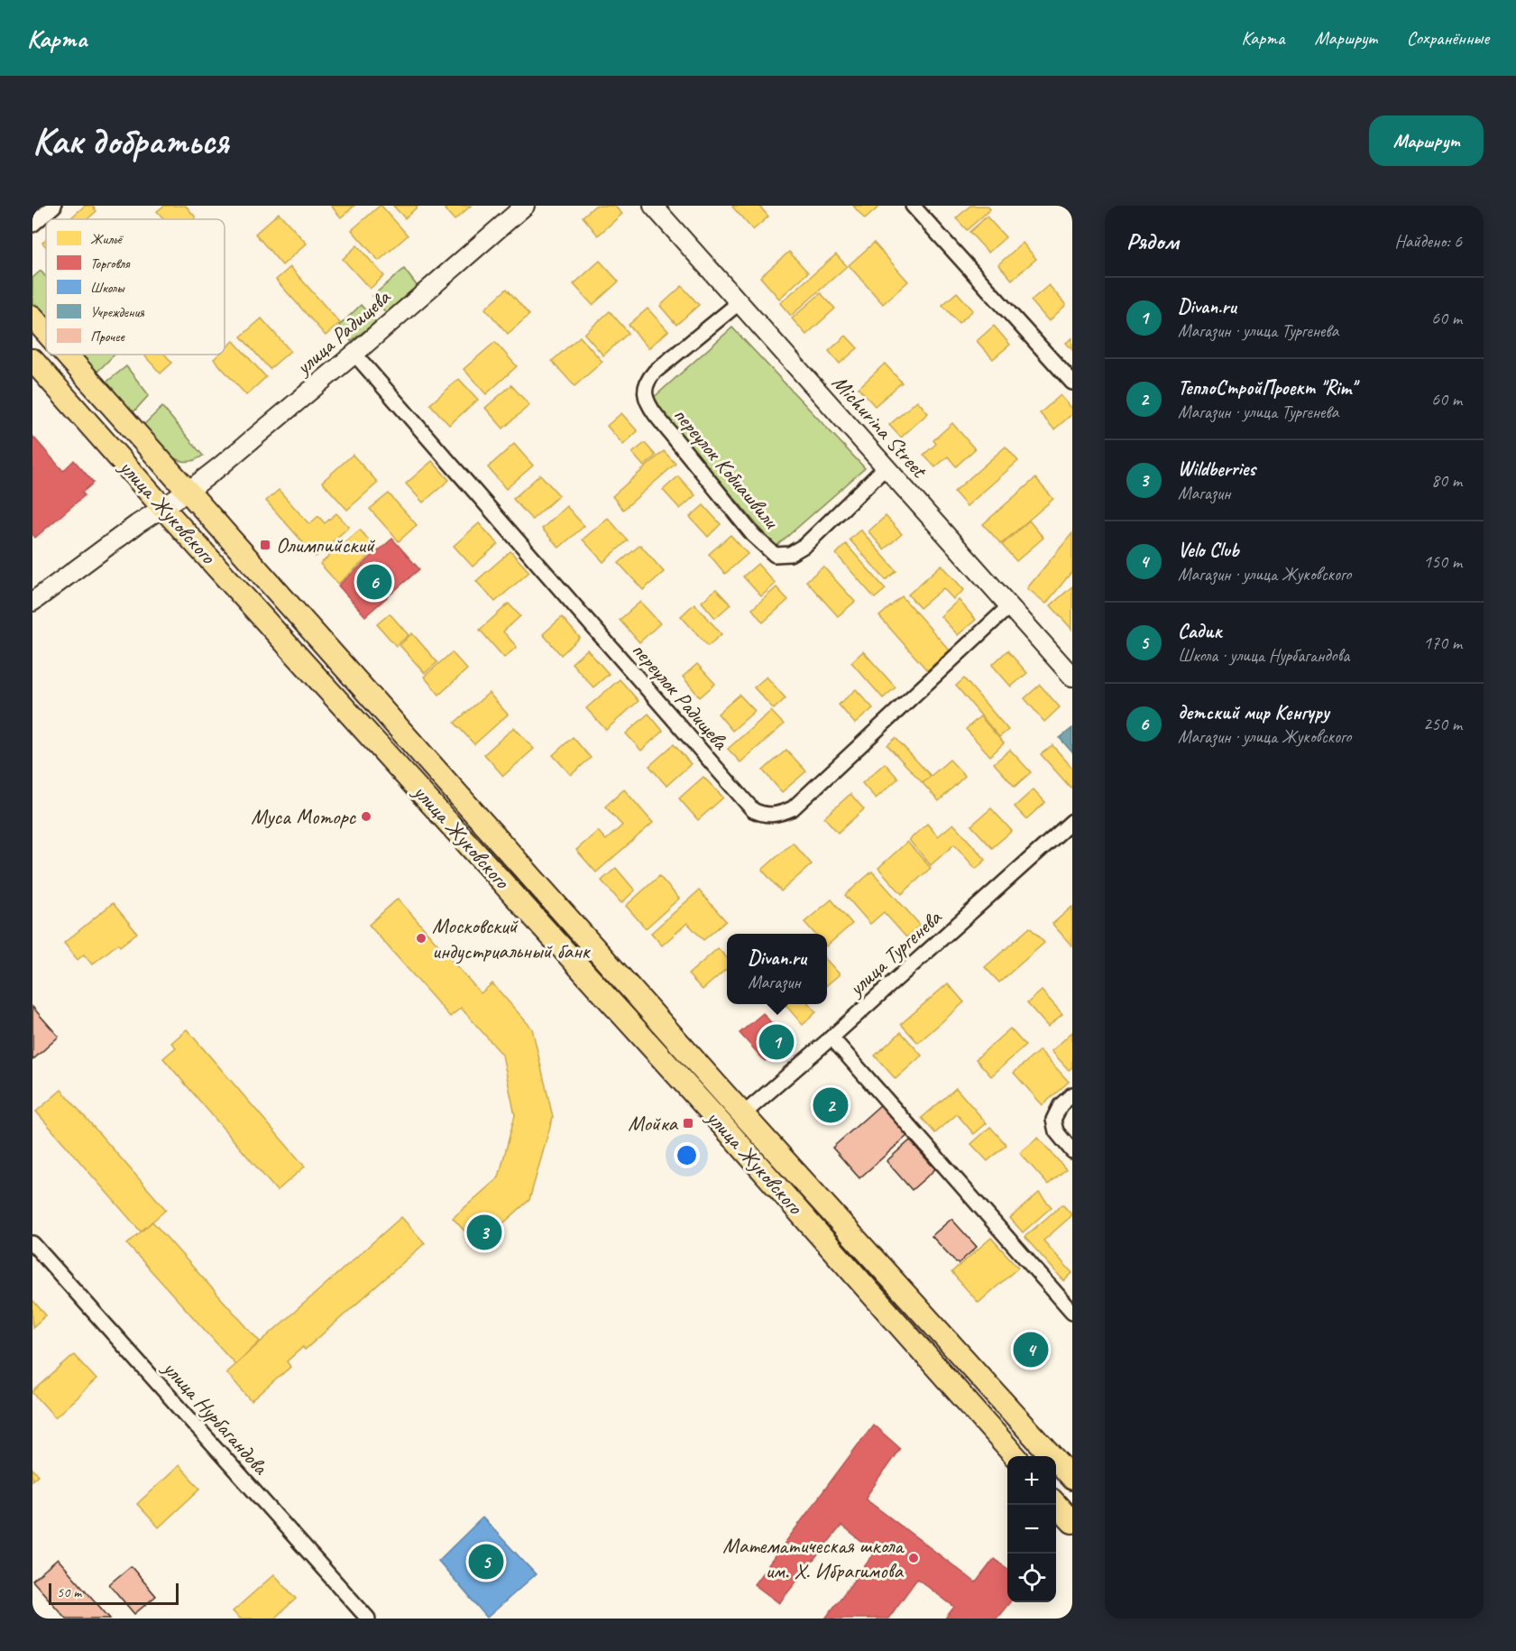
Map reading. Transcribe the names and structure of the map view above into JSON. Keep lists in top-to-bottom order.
{
  "streets": {
    "main road": ["улица Жуковского"],
    "street": [
      "улица Радищева",
      "Michurina Street",
      "переулок Кобиашвили",
      "переулок Радищева",
      "улица Тургенева",
      "улица Нурбагандова"
    ]
  },
  "crossings": [
    ["улица Радищева", "улица Жуковского"],
    ["улица Радищева", "переулок Радищева"],
    ["Michurina Street", "переулок Кобиашвили"],
    ["Michurina Street", "переулок Радищева"]
  ],
  "places": {
    "transit": ["Олимпийский", "Мойка"],
    "other": ["Муса Моторс", "Московский индустриальный банк", "Математическая школа им. Х. Ибрагимова"]
  },
  "legend": [
    "Жильё",
    "Торговля",
    "Школы",
    "Учреждения",
    "Прочее"
  ],
  "scale_bar": "50 m",
  "page": {
    "header": "Карта",
    "nav": ["Карта", "Маршрут", "Сохранённые"],
    "buttons": "Маршрут",
    "title": "Как добраться",
    "heading": ["Рядом", "Найдено: 6"],
    "list": [
      {
        "mark": "1",
        "name": "Divan.ru",
        "note": "Магазин · улица Тургенева",
        "value": "60 m"
      },
      {
        "mark": "2",
        "name": "ТеплоСтройПроект \"Rim\"",
        "note": "Магазин · улица Тургенева",
        "value": "60 m"
      },
      {
        "mark": "3",
        "name": "Wildberries",
        "note": "Магазин",
        "value": "80 m"
      },
      {
        "mark": "4",
        "name": "Velo Club",
        "note": "Магазин · улица Жуковского",
        "value": "150 m"
      },
      {
        "mark": "5",
        "name": "Садик",
        "note": "Школа · улица Нурбагандова",
        "value": "170 m"
      },
      {
        "mark": "6",
        "name": "детский мир Кенгуру",
        "note": "Магазин · улица Жуковского",
        "value": "250 m"
      }
    ],
    "pins": [
      "6",
      "1",
      "2",
      "3",
      "4",
      "5"
    ],
    "popup": ["Divan.ru", "Магазин"],
    "map_buttons": ["+", "−"],
    "scale": "50 m"
  }
}
